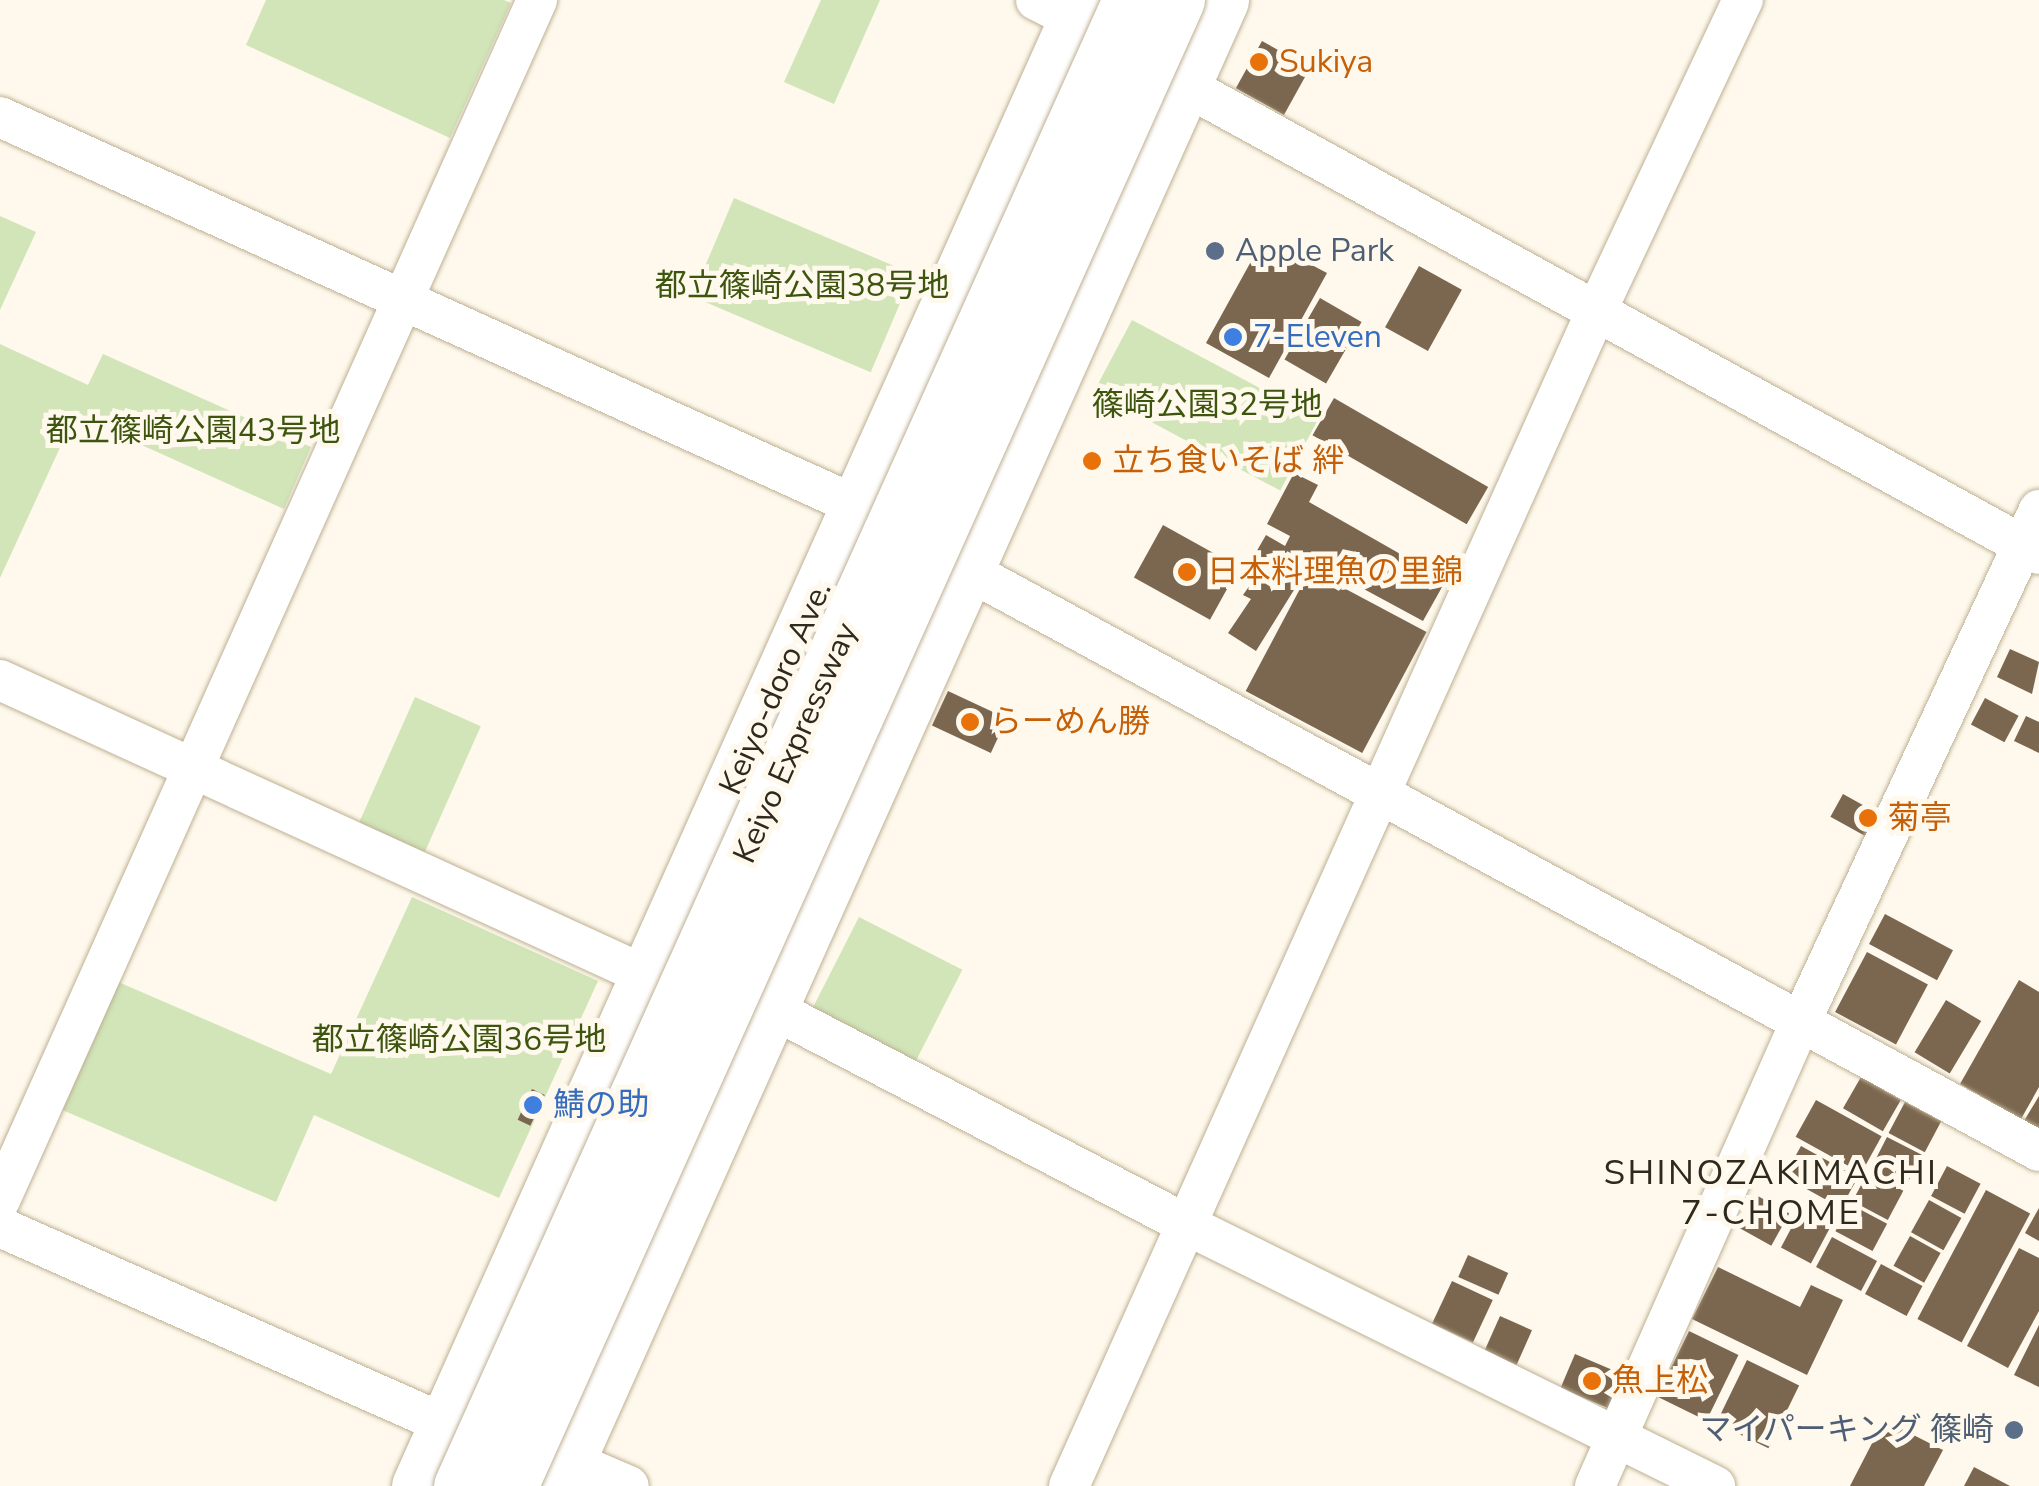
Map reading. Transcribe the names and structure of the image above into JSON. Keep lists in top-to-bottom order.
{
  "streets": {
    "highway": ["Keiyo-doro Ave.", "Keiyo Expressway"]
  },
  "districts": ["SHINOZAKIMACHI 7-CHOME"],
  "parks": [
    "都立篠崎公園38号地",
    "篠崎公園32号地",
    "都立篠崎公園43号地",
    "都立篠崎公園36号地"
  ],
  "places": [
    "Sukiya",
    "Apple Park",
    "7-Eleven",
    "立ち食いそば 絆",
    "日本料理魚の里錦",
    "らーめん勝",
    "菊亭",
    "鯖の助",
    "魚上松",
    "マイパーキング 篠崎"
  ]
}
